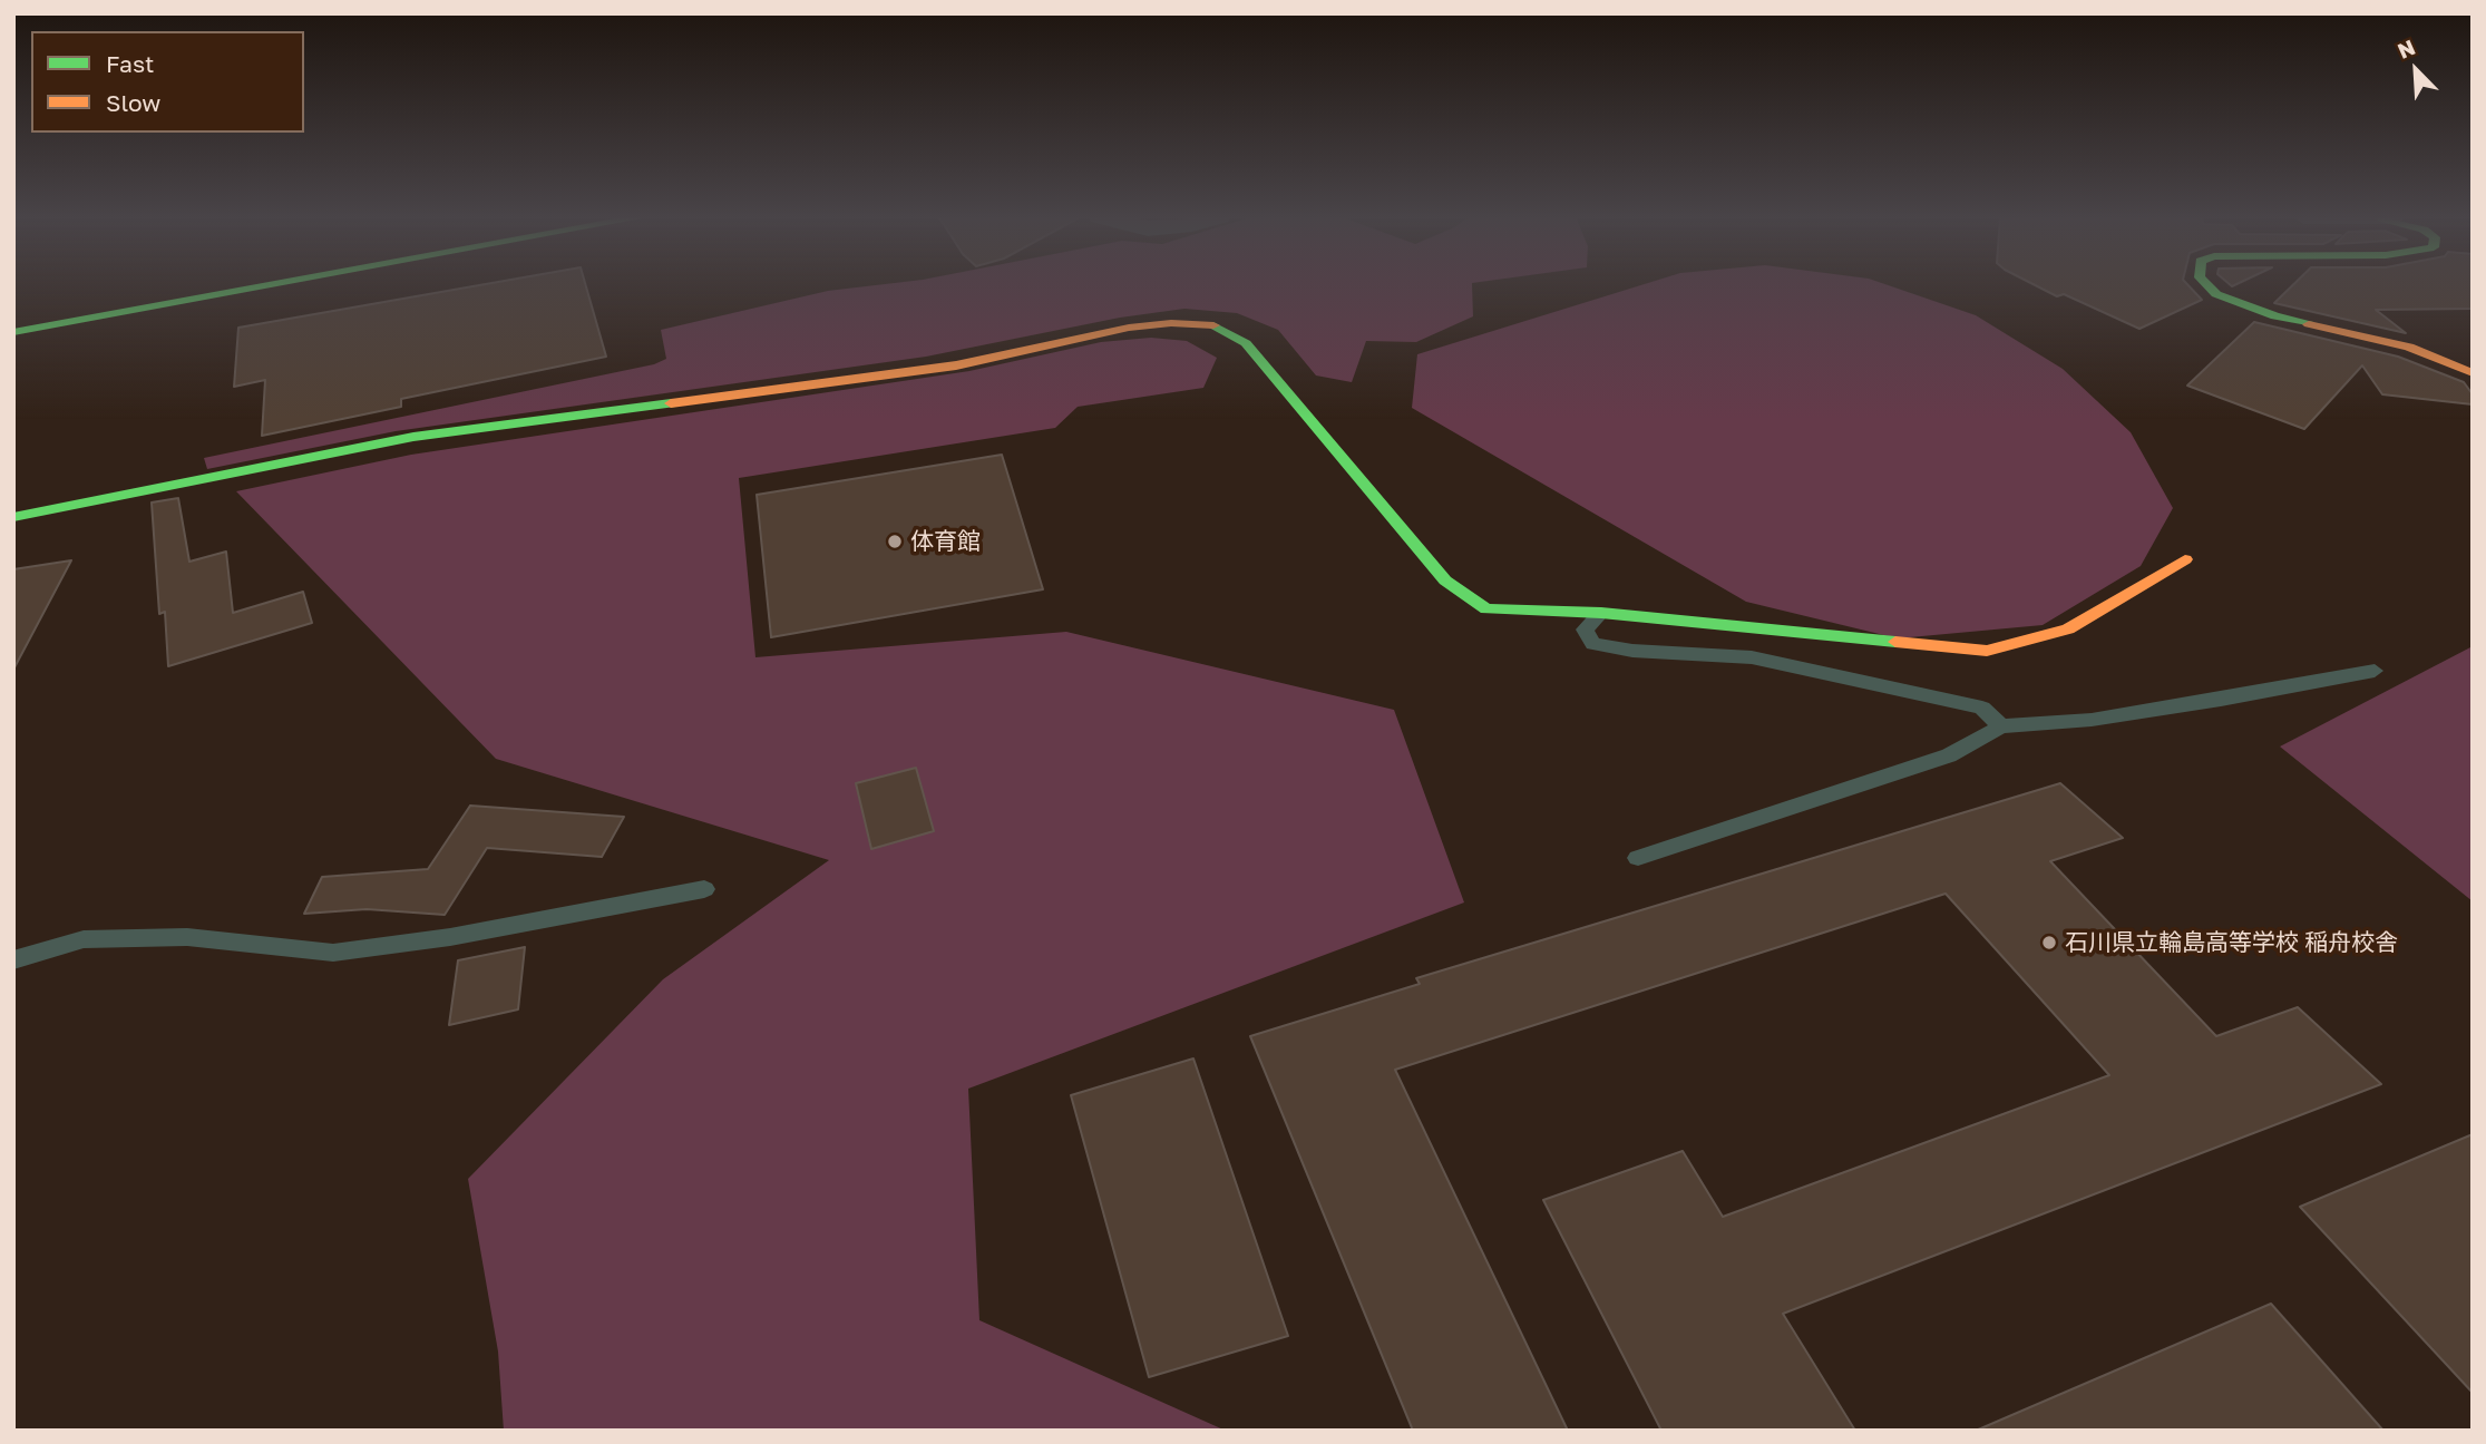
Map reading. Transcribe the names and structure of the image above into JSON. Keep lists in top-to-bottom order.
{
  "places": ["体育館", "石川県立輪島高等学校 稲舟校舎"],
  "legend": ["Fast", "Slow"],
  "north": "top left"
}
